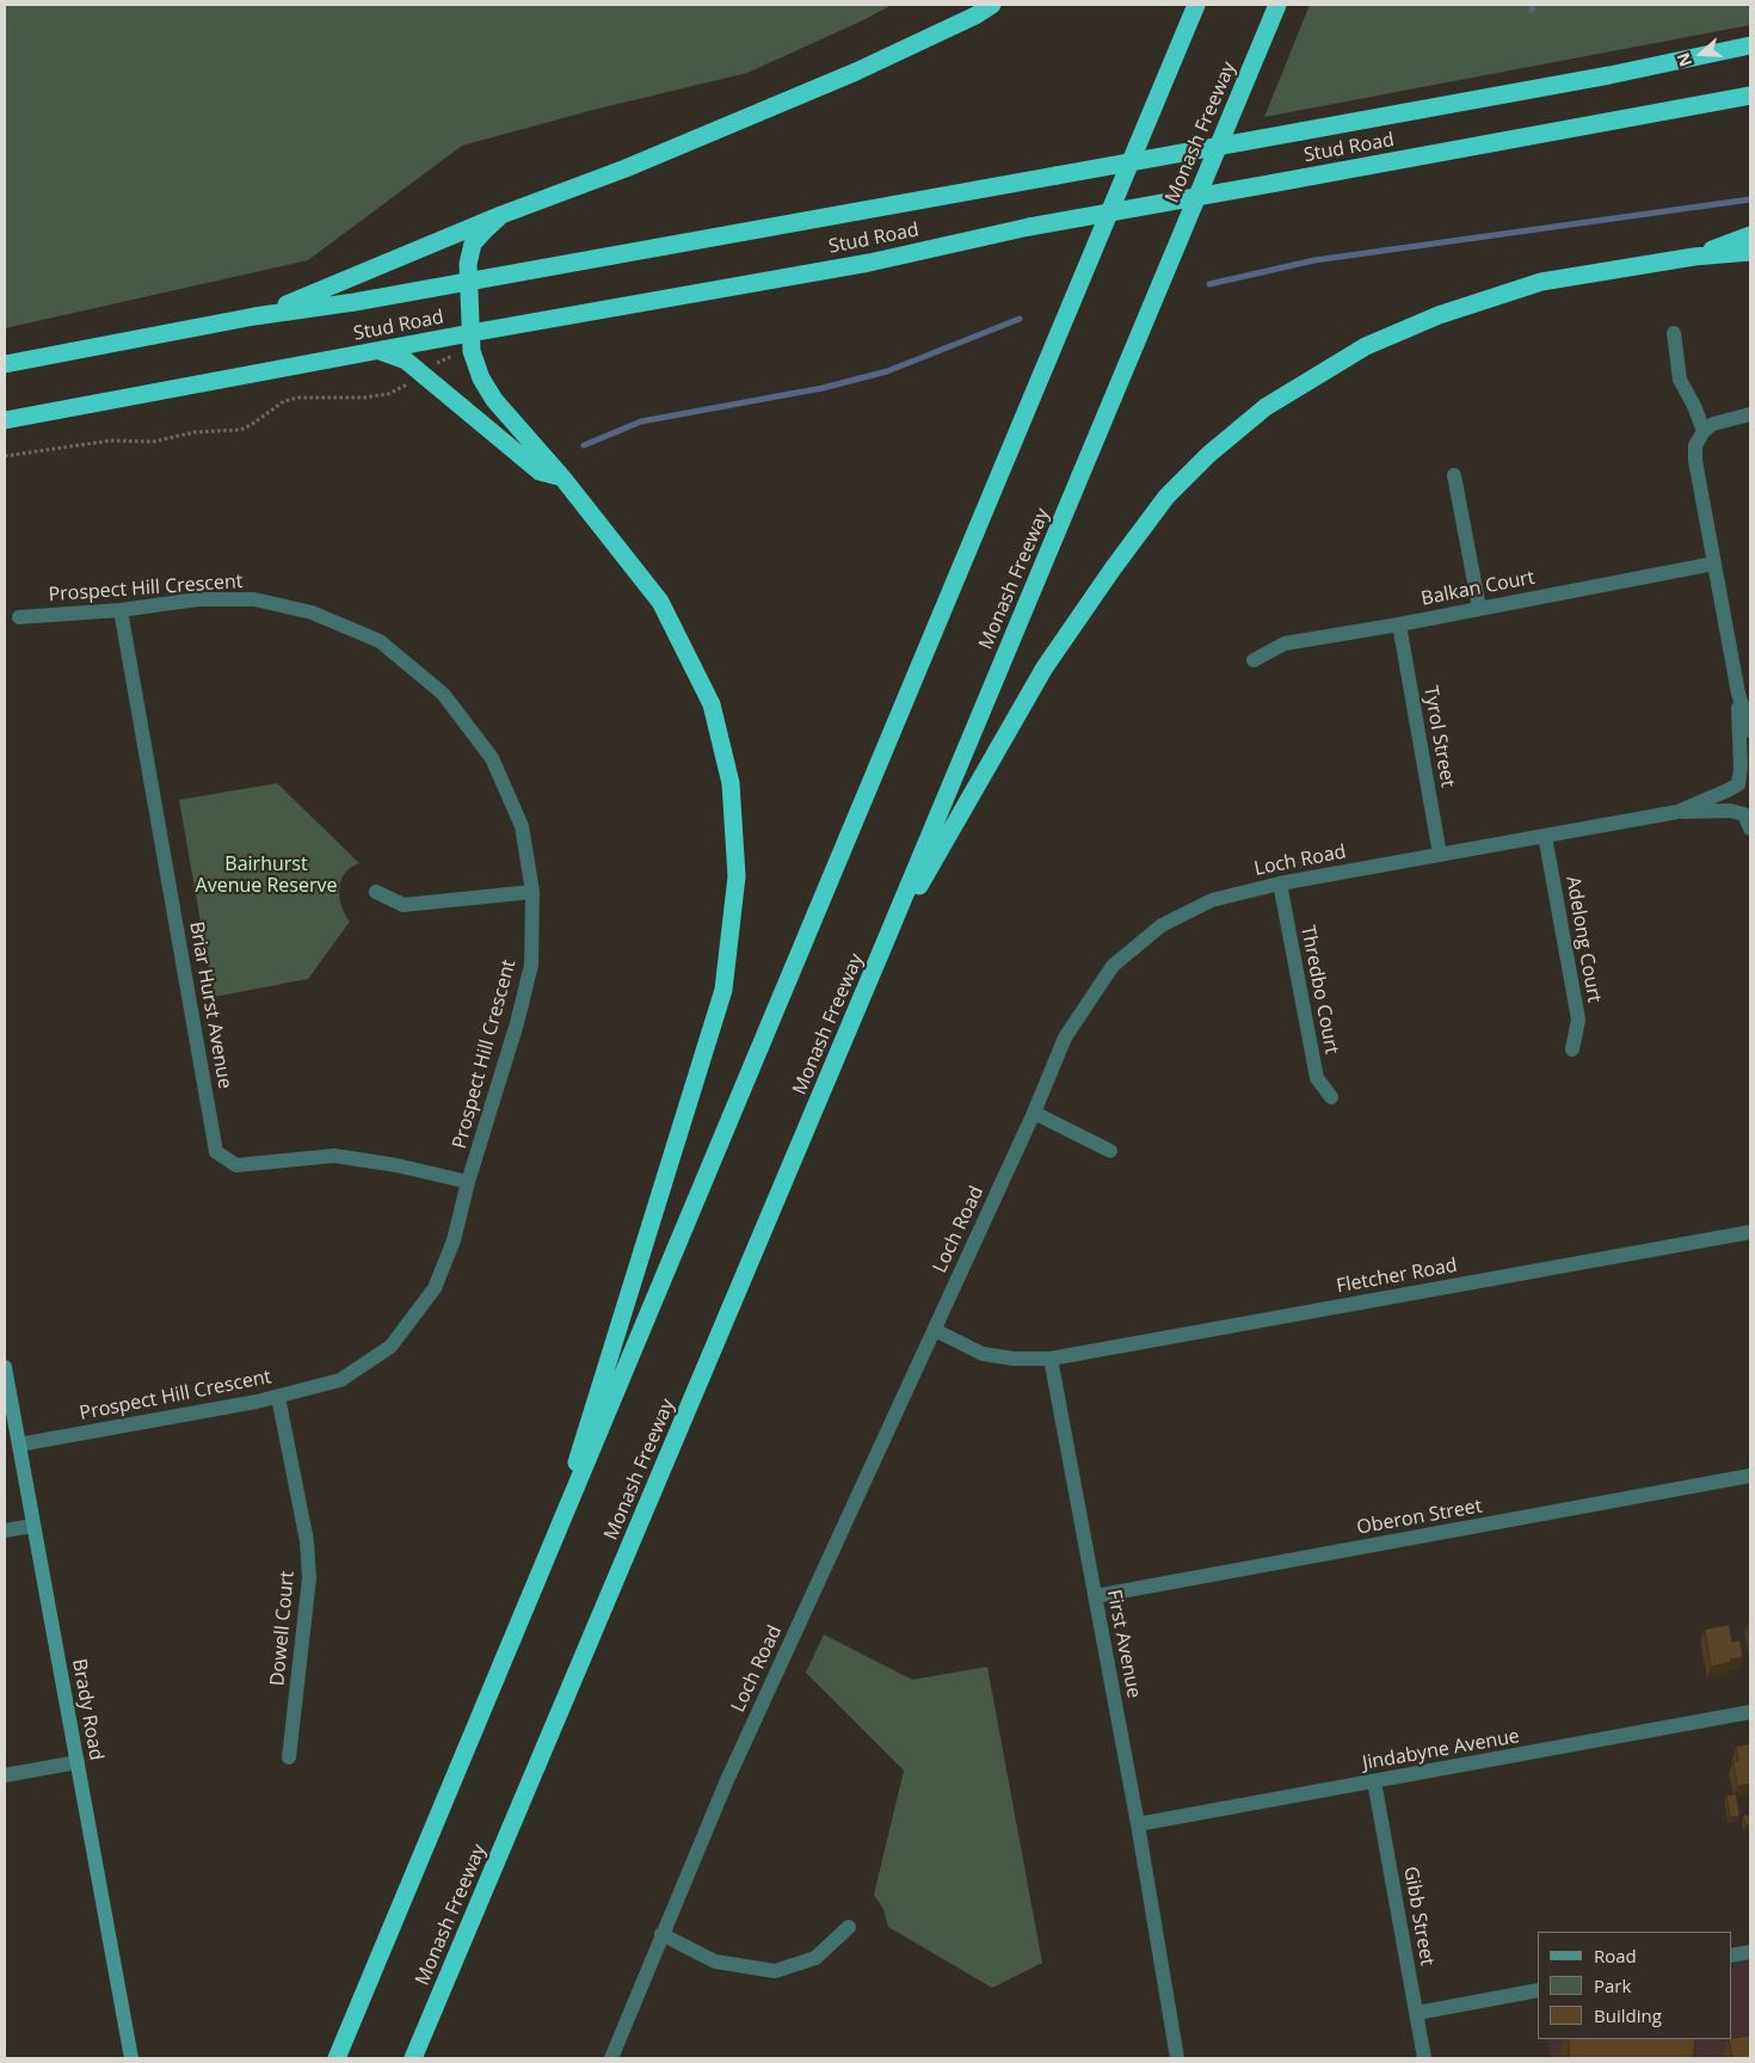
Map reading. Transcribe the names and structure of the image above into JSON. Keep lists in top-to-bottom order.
{
  "streets": {
    "highway": ["Monash Freeway", "Stud Road"],
    "main road": ["Brady Road"],
    "street": [
      "Prospect Hill Crescent",
      "Balkan Court",
      "Tyrol Street",
      "Loch Road",
      "Adelong Court",
      "Thredbo Court",
      "Briar Hurst Avenue",
      "Fletcher Road",
      "Oberon Street",
      "Dowell Court",
      "First Avenue",
      "Jindabyne Avenue",
      "Gibb Street"
    ]
  },
  "crossings": [
    ["Prospect Hill Crescent", "Briar Hurst Avenue"],
    ["Prospect Hill Crescent", "Dowell Court"],
    ["Prospect Hill Crescent", "Brady Road"],
    ["Balkan Court", "Tyrol Street"],
    ["Tyrol Street", "Loch Road"],
    ["Loch Road", "Adelong Court"],
    ["Loch Road", "Thredbo Court"],
    ["Fletcher Road", "First Avenue"],
    ["Oberon Street", "First Avenue"],
    ["First Avenue", "Jindabyne Avenue"],
    ["Jindabyne Avenue", "Gibb Street"]
  ],
  "parks": ["Bairhurst Avenue Reserve"],
  "legend": ["Road", "Park", "Building"],
  "north": "left"
}
